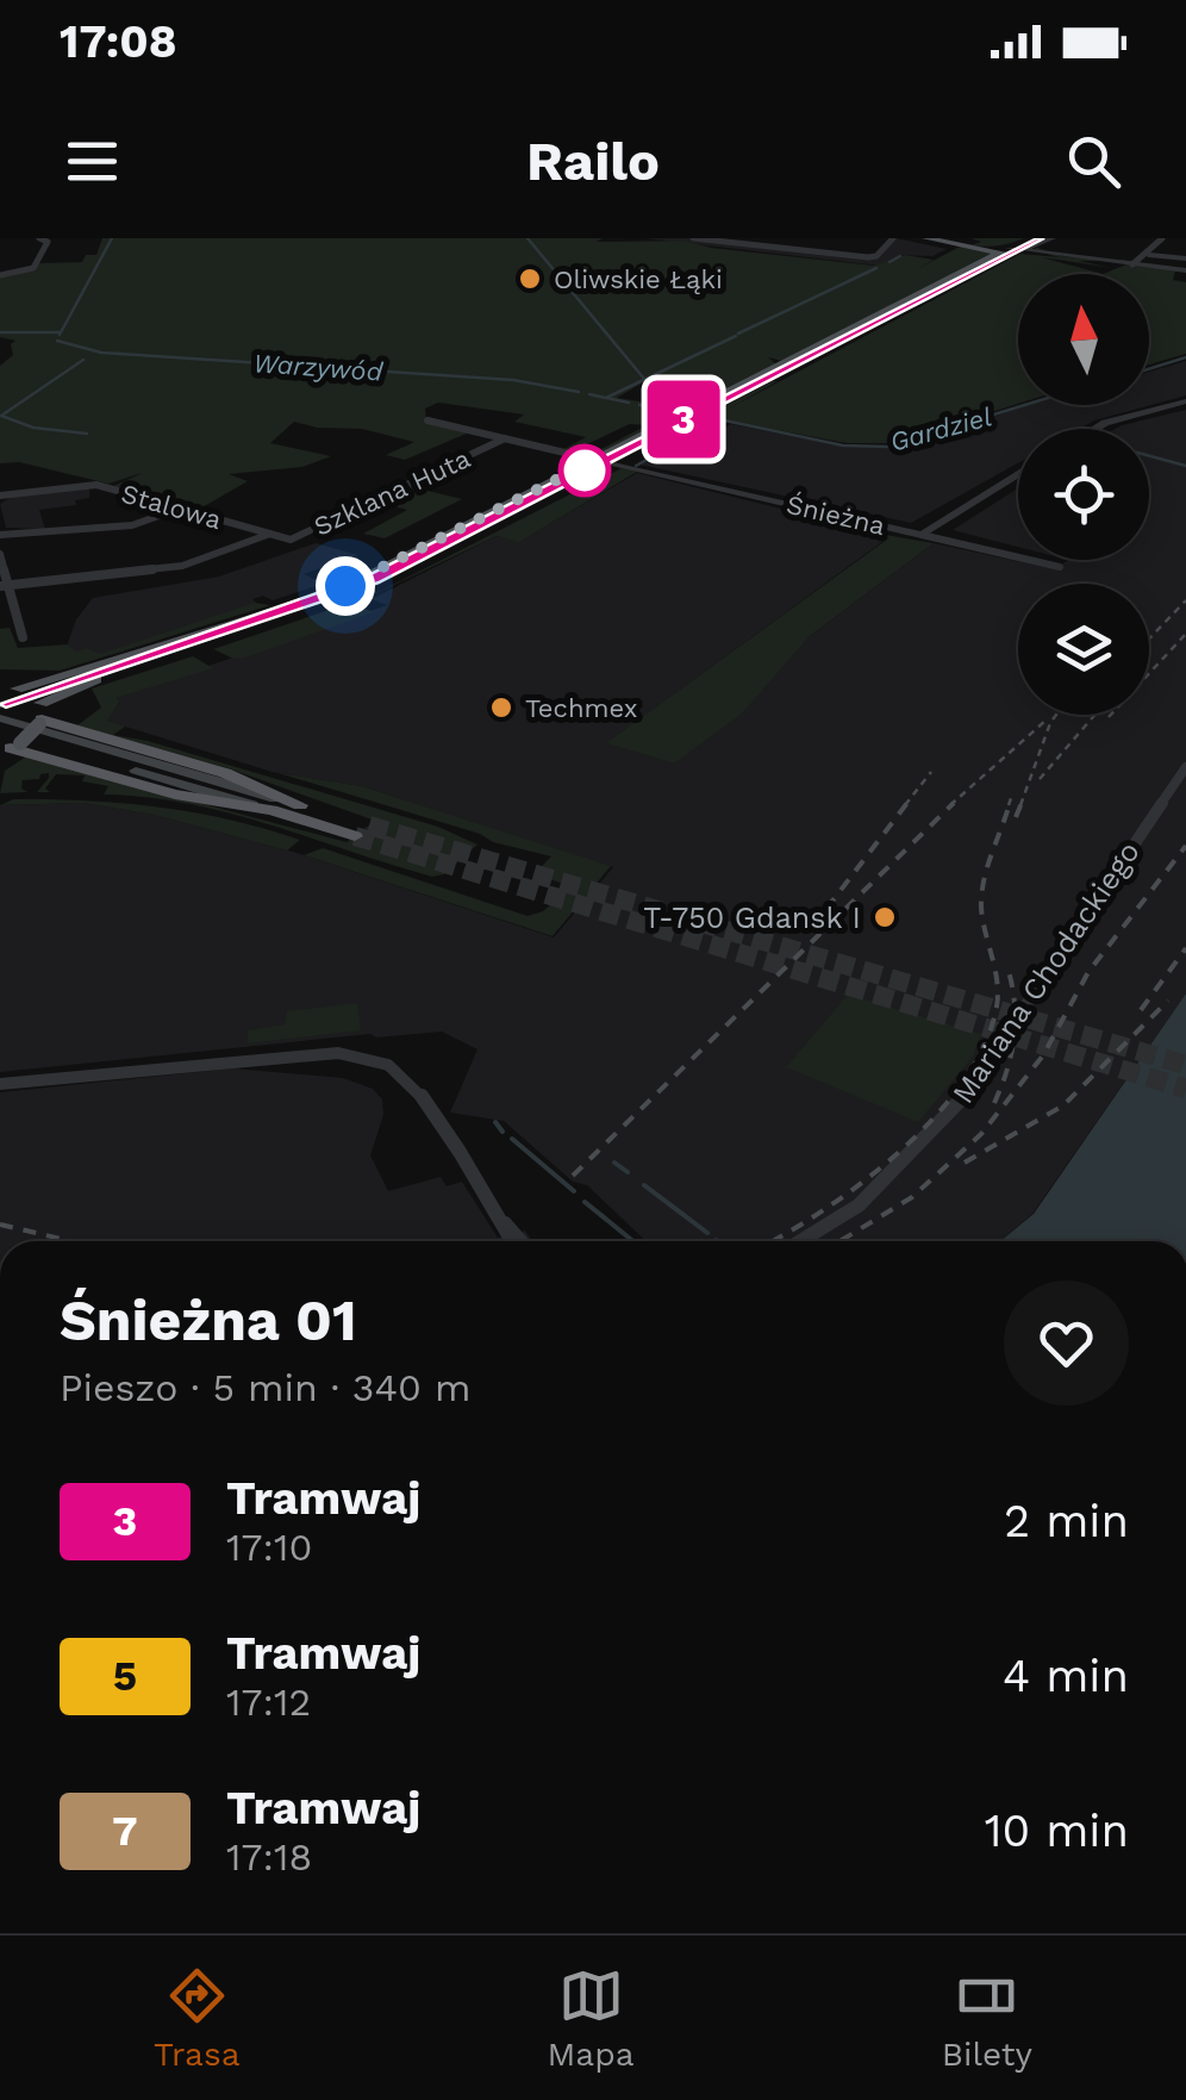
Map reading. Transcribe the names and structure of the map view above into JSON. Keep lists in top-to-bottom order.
{
  "streets": {
    "street": [
      "Szklana Huta",
      "Stalowa",
      "Śnieżna",
      "Mariana Chodackiego"
    ]
  },
  "crossings": [
    ["Szklana Huta", "Stalowa"],
    ["Szklana Huta", "Śnieżna"]
  ],
  "water": ["Warzywód", "Gardziel"],
  "places": ["Oliwskie Łąki", "Techmex", "T-750 Gdansk I"],
  "lines": ["tram line 3"],
  "north": "top",
  "page": {
    "status": "17:08",
    "header": "Railo",
    "on_map": "3",
    "heading": ["Śnieżna 01", "Pieszo · 5 min · 340 m"],
    "list": [
      {
        "mark": "3",
        "name": "Tramwaj",
        "note": "17:10",
        "value": "2 min"
      },
      {
        "mark": "5",
        "name": "Tramwaj",
        "note": "17:12",
        "value": "4 min"
      },
      {
        "mark": "7",
        "name": "Tramwaj",
        "note": "17:18",
        "value": "10 min"
      }
    ],
    "tabs": ["Trasa", "Mapa", "Bilety"]
  }
}
